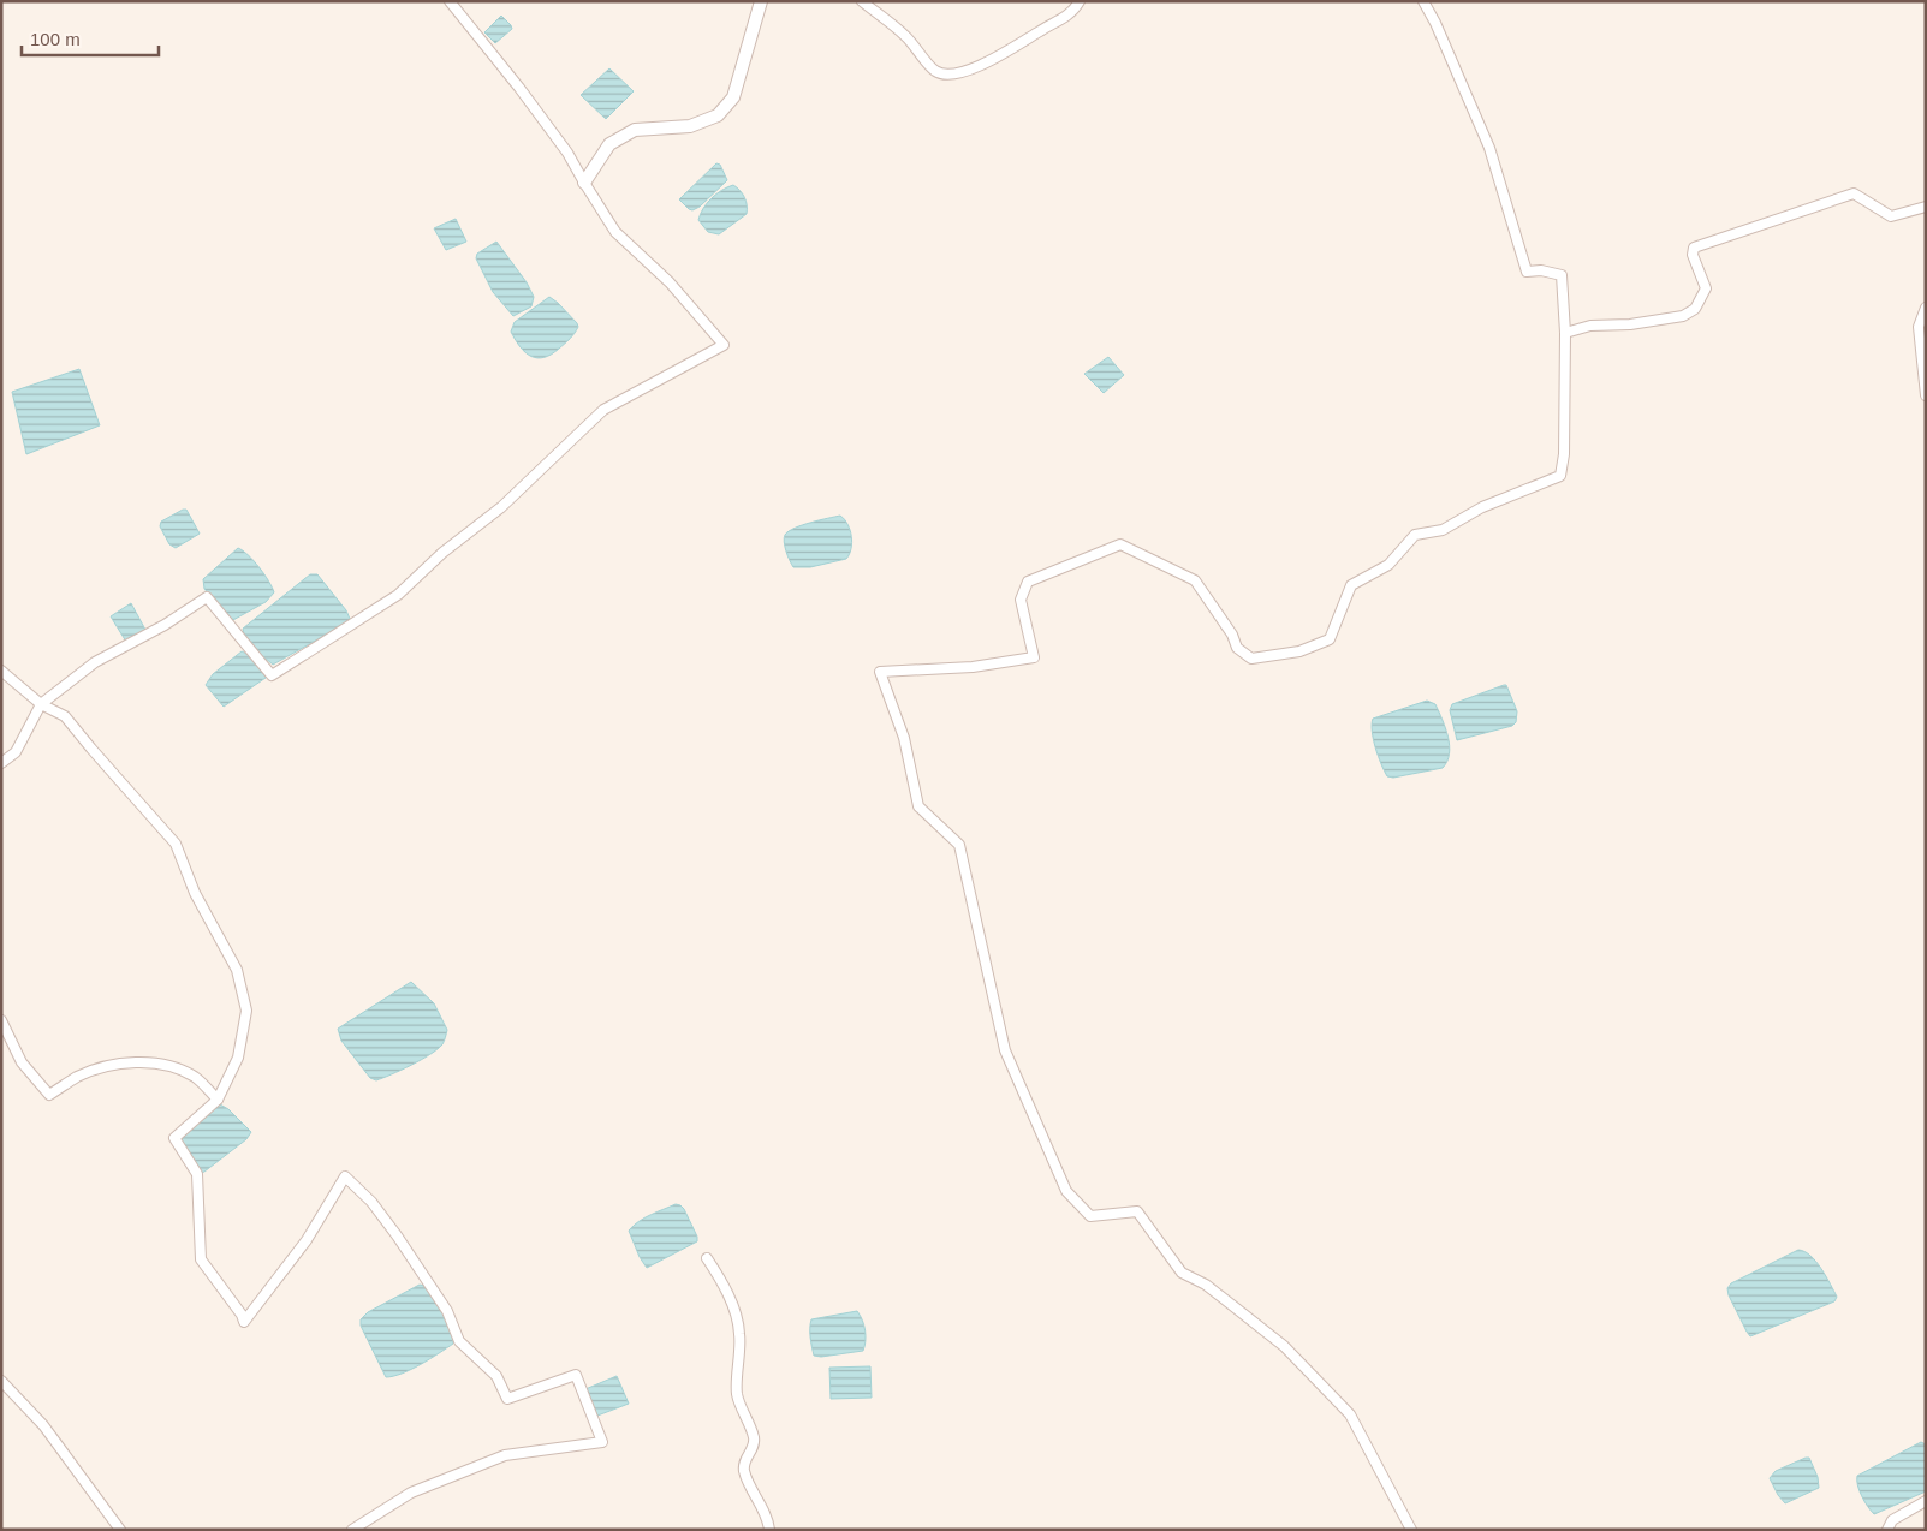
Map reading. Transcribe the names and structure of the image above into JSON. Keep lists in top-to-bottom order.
{
  "scale_bar": "100 m"
}
